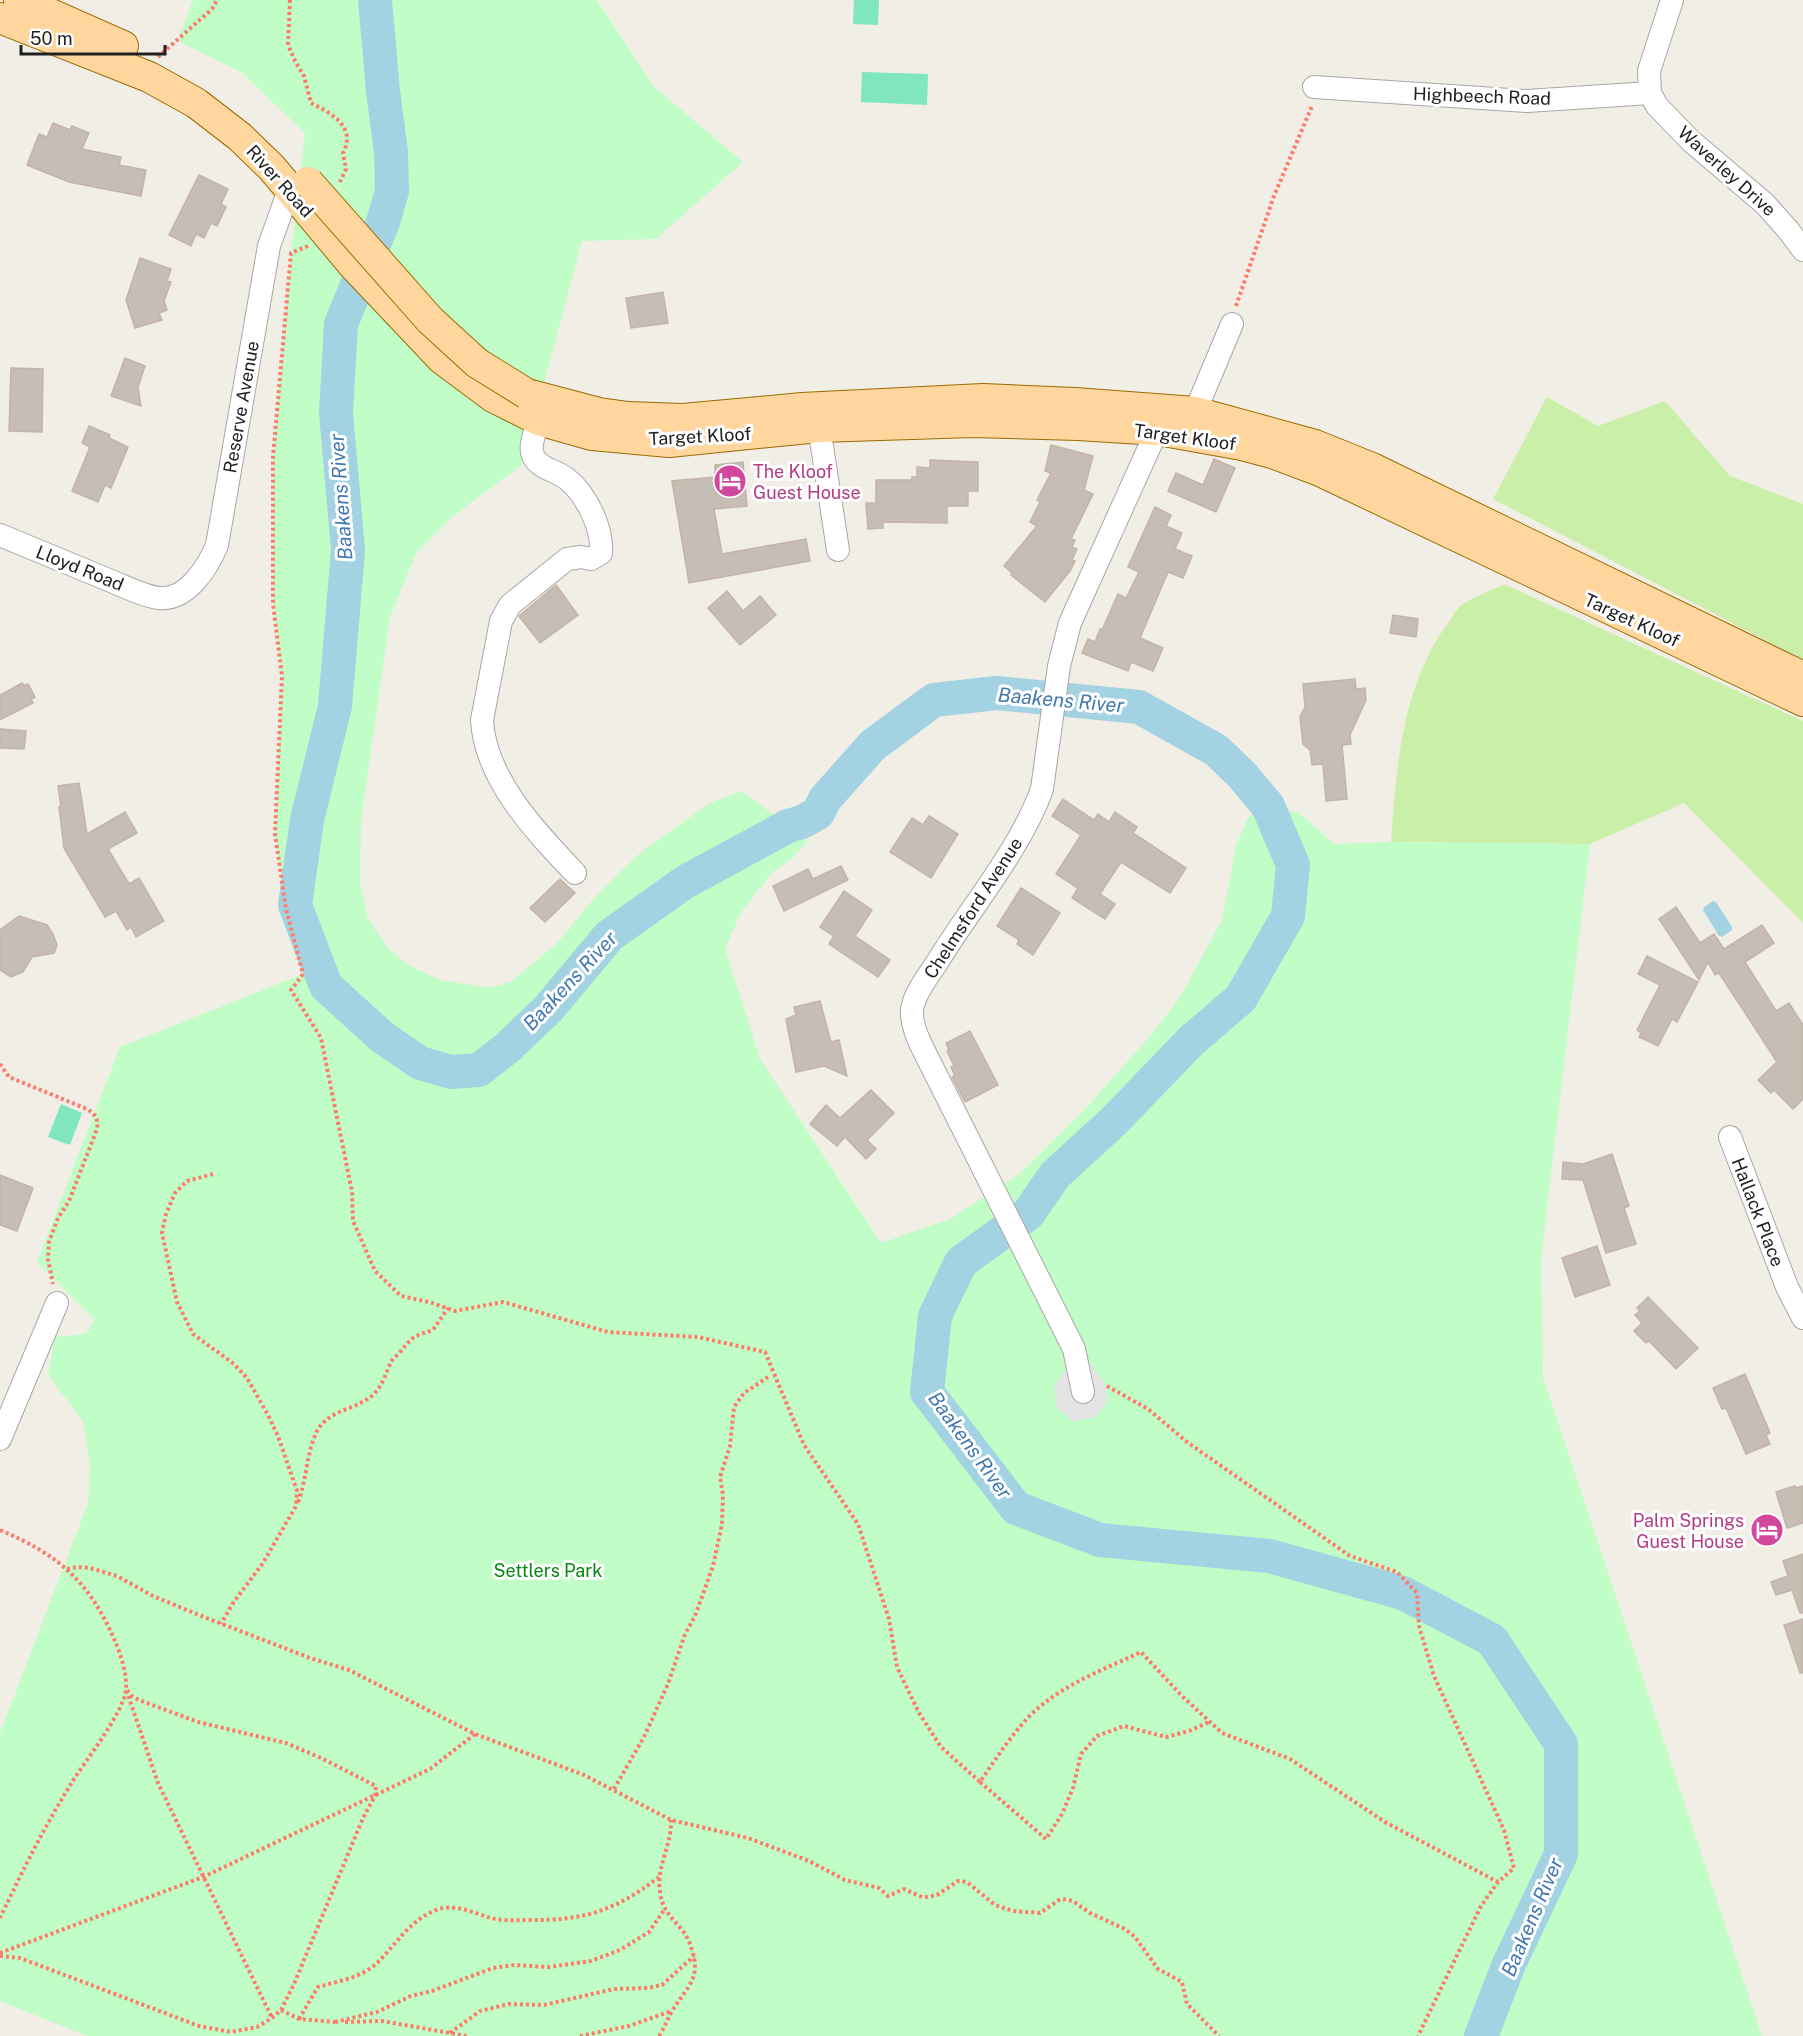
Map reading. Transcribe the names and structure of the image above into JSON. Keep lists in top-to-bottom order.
{
  "streets": {
    "main road": ["River Road", "Target Kloof"],
    "street": [
      "Highbeech Road",
      "Waverley Drive",
      "Reserve Avenue",
      "Lloyd Road",
      "Chelmsford Avenue",
      "Hallack Place"
    ]
  },
  "crossings": [
    ["Highbeech Road", "Waverley Drive"],
    ["River Road", "Reserve Avenue"],
    ["River Road", "Target Kloof"],
    ["Reserve Avenue", "Lloyd Road"],
    ["Target Kloof", "Chelmsford Avenue"]
  ],
  "water": ["Baakens River"],
  "parks": ["Settlers Park"],
  "places": {
    "hotel": ["The Kloof Guest House", "Palm Springs Guest House"]
  },
  "scale_bar": "50 m"
}
